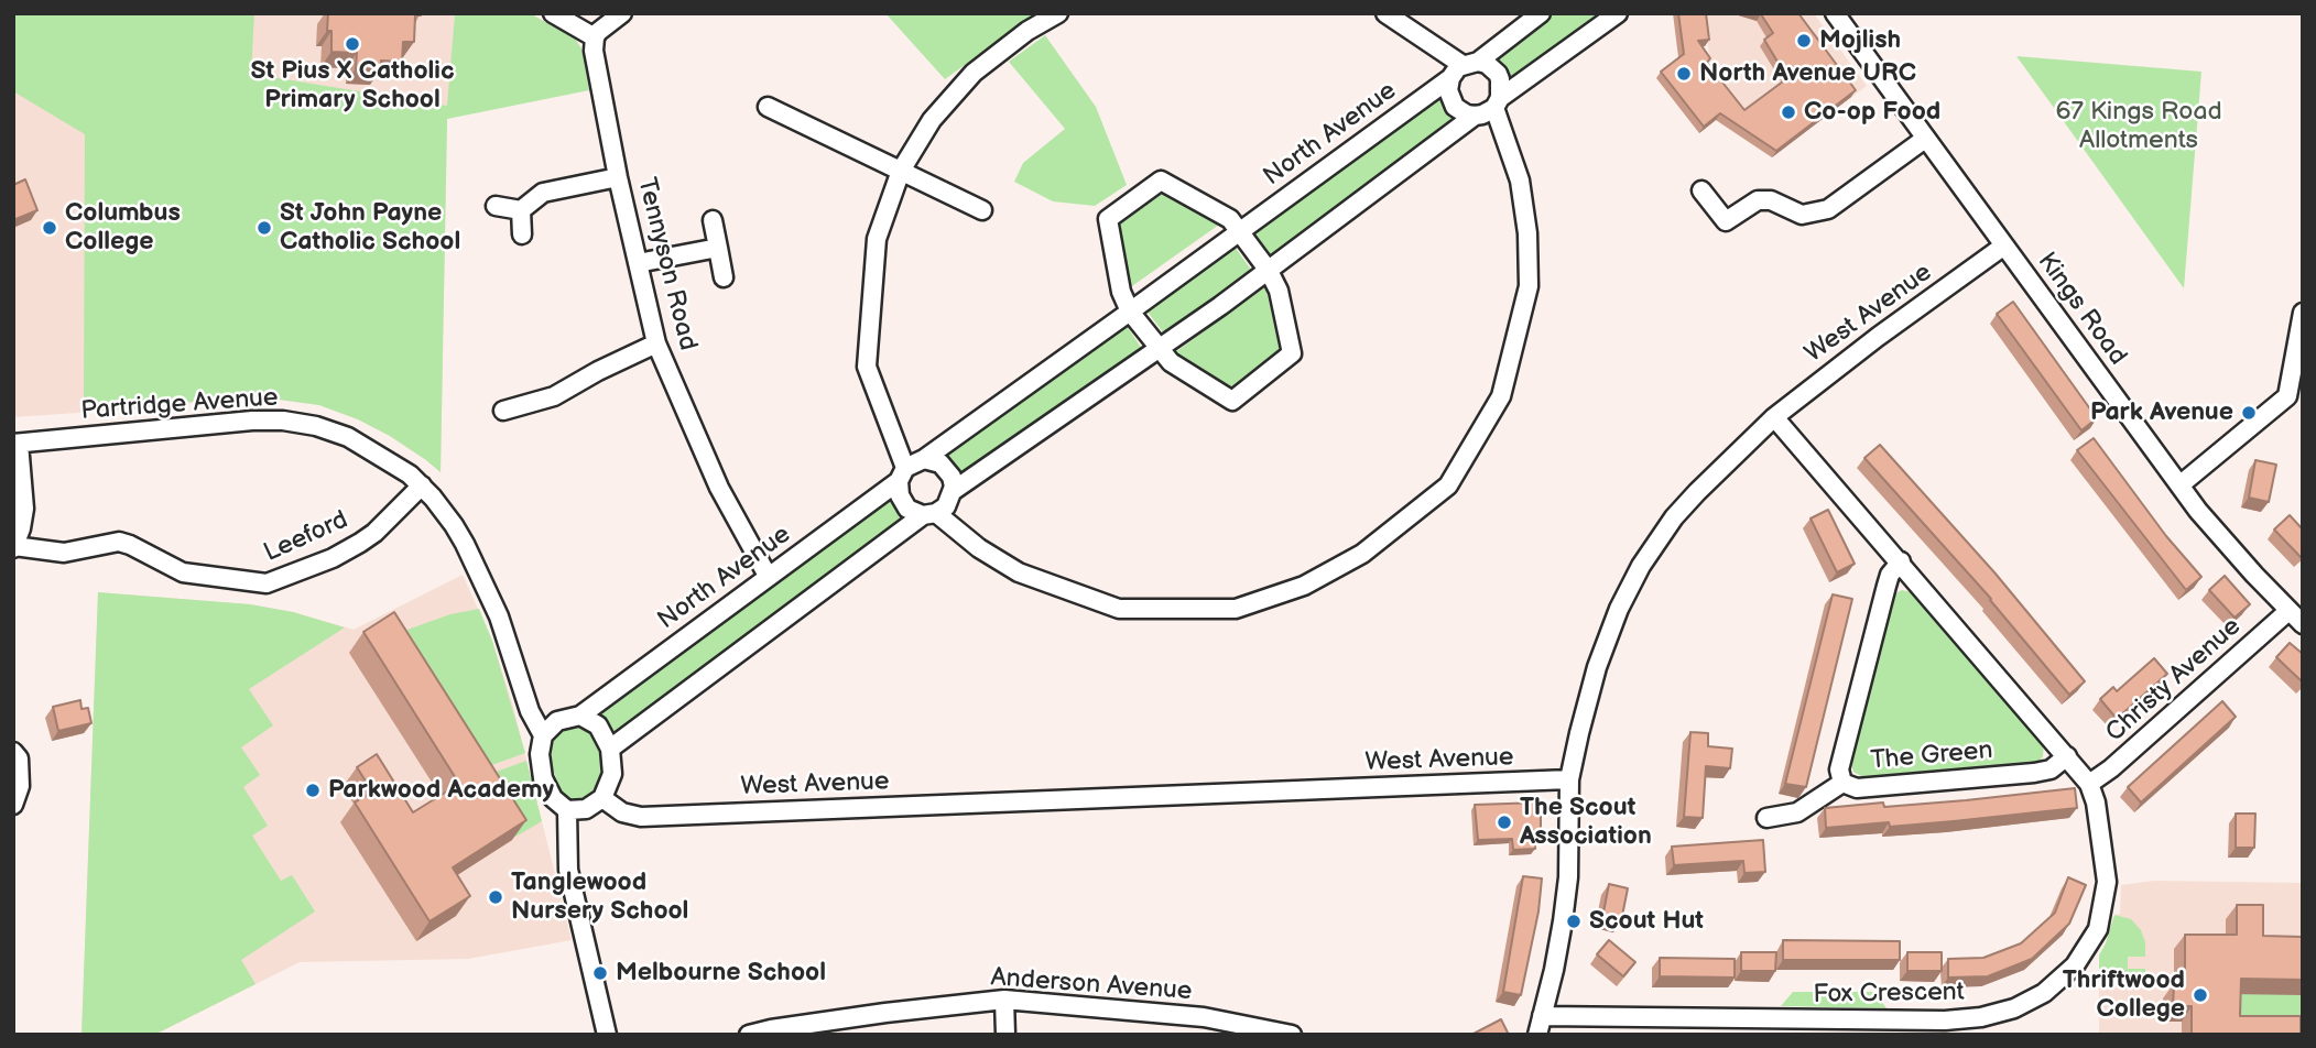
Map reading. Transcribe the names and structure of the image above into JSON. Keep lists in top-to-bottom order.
{
  "streets": {
    "street": [
      "North Avenue",
      "Tennyson Road",
      "Kings Road",
      "West Avenue",
      "Partridge Avenue",
      "Leeford",
      "Christy Avenue",
      "The Green",
      "Anderson Avenue",
      "Fox Crescent"
    ]
  },
  "crossings": [
    ["North Avenue", "Tennyson Road"],
    ["North Avenue", "West Avenue"],
    ["North Avenue", "Partridge Avenue"],
    ["Kings Road", "West Avenue"],
    ["Kings Road", "Christy Avenue"],
    ["West Avenue", "Partridge Avenue"],
    ["Partridge Avenue", "Leeford"],
    ["Christy Avenue", "Fox Crescent"]
  ],
  "parks": ["67 Kings Road Allotments"],
  "places": [
    "Mojlish",
    "St Pius X Catholic Primary School",
    "North Avenue URC",
    "Co-op Food",
    "Columbus College",
    "St John Payne Catholic School",
    "Park Avenue",
    "Parkwood Academy",
    "The Scout Association",
    "Tanglewood Nursery School",
    "Scout Hut",
    "Melbourne School",
    "Thriftwood College"
  ]
}
